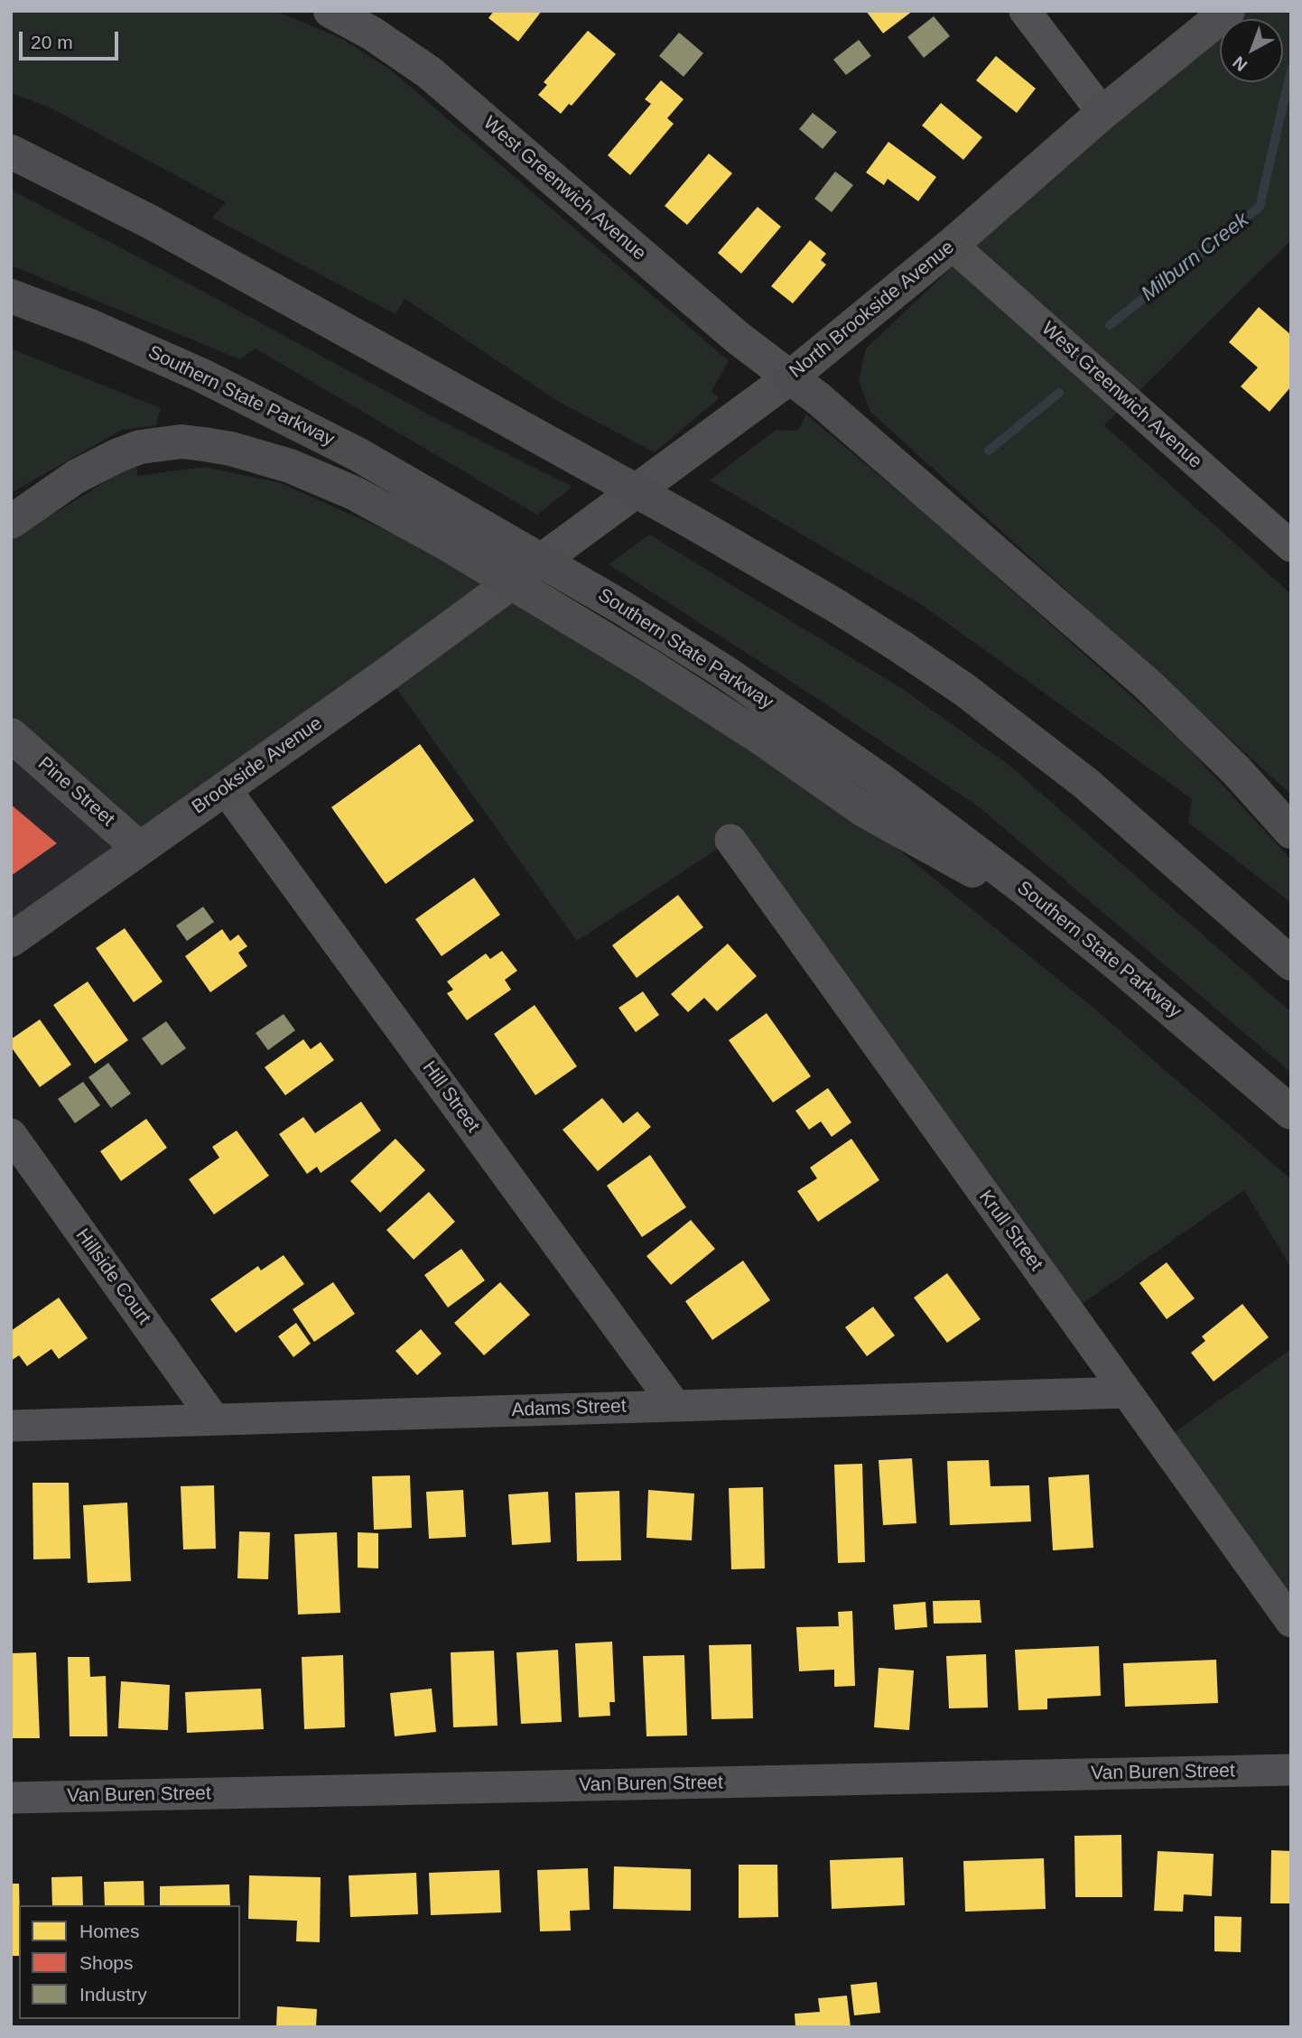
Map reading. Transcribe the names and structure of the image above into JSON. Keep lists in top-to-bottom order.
{
  "streets": {
    "highway": ["Southern State Parkway"],
    "main road": [
      "West Greenwich Avenue",
      "North Brookside Avenue",
      "Brookside Avenue",
      "Pine Street"
    ],
    "street": [
      "Hill Street",
      "Krull Street",
      "Hillside Court",
      "Adams Street",
      "Van Buren Street"
    ]
  },
  "crossings": [
    ["West Greenwich Avenue", "North Brookside Avenue"],
    ["North Brookside Avenue", "Brookside Avenue"],
    ["Brookside Avenue", "Pine Street"],
    ["Brookside Avenue", "Hill Street"],
    ["Hill Street", "Adams Street"],
    ["Krull Street", "Adams Street"],
    ["Hillside Court", "Adams Street"]
  ],
  "water": ["Milburn Creek"],
  "legend": ["Homes", "Shops", "Industry"],
  "scale_bar": "20 m",
  "north": "bottom left"
}
